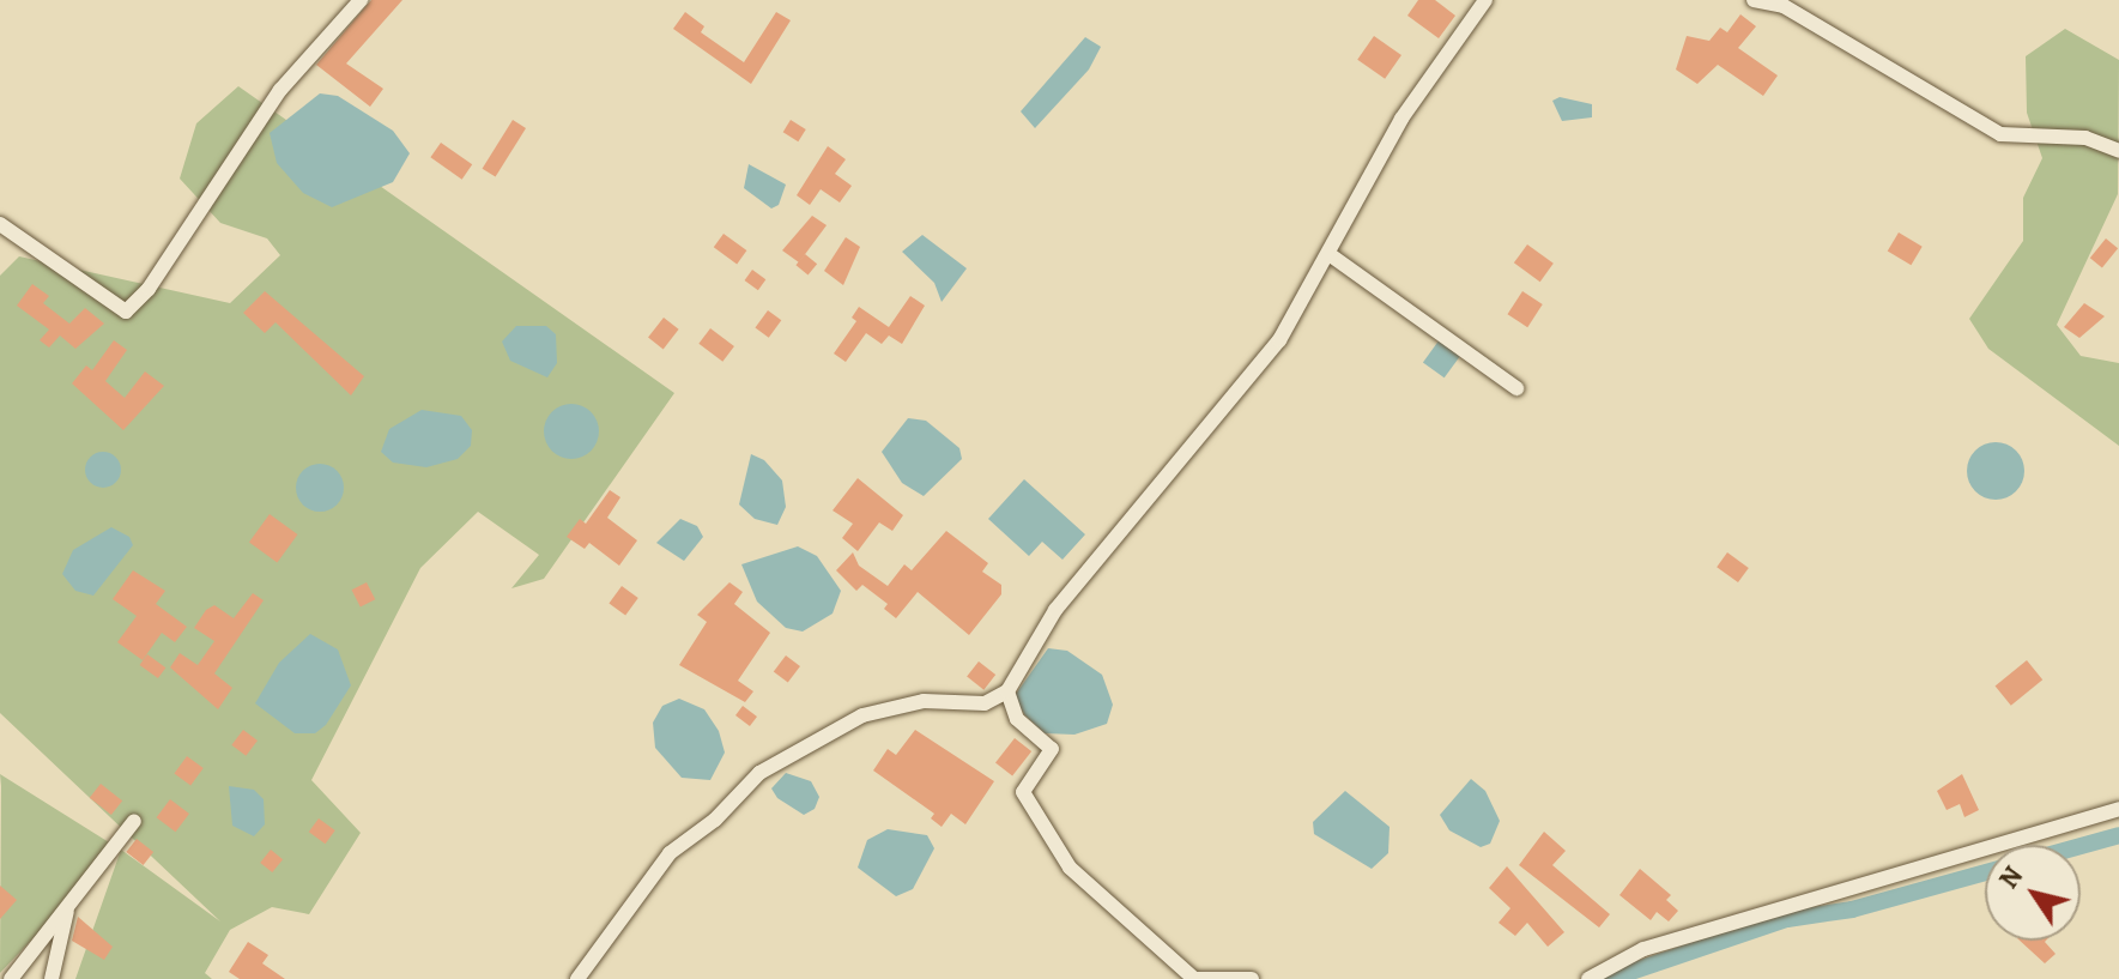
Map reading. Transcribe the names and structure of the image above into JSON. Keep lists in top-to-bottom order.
{
  "north": "top left"
}
